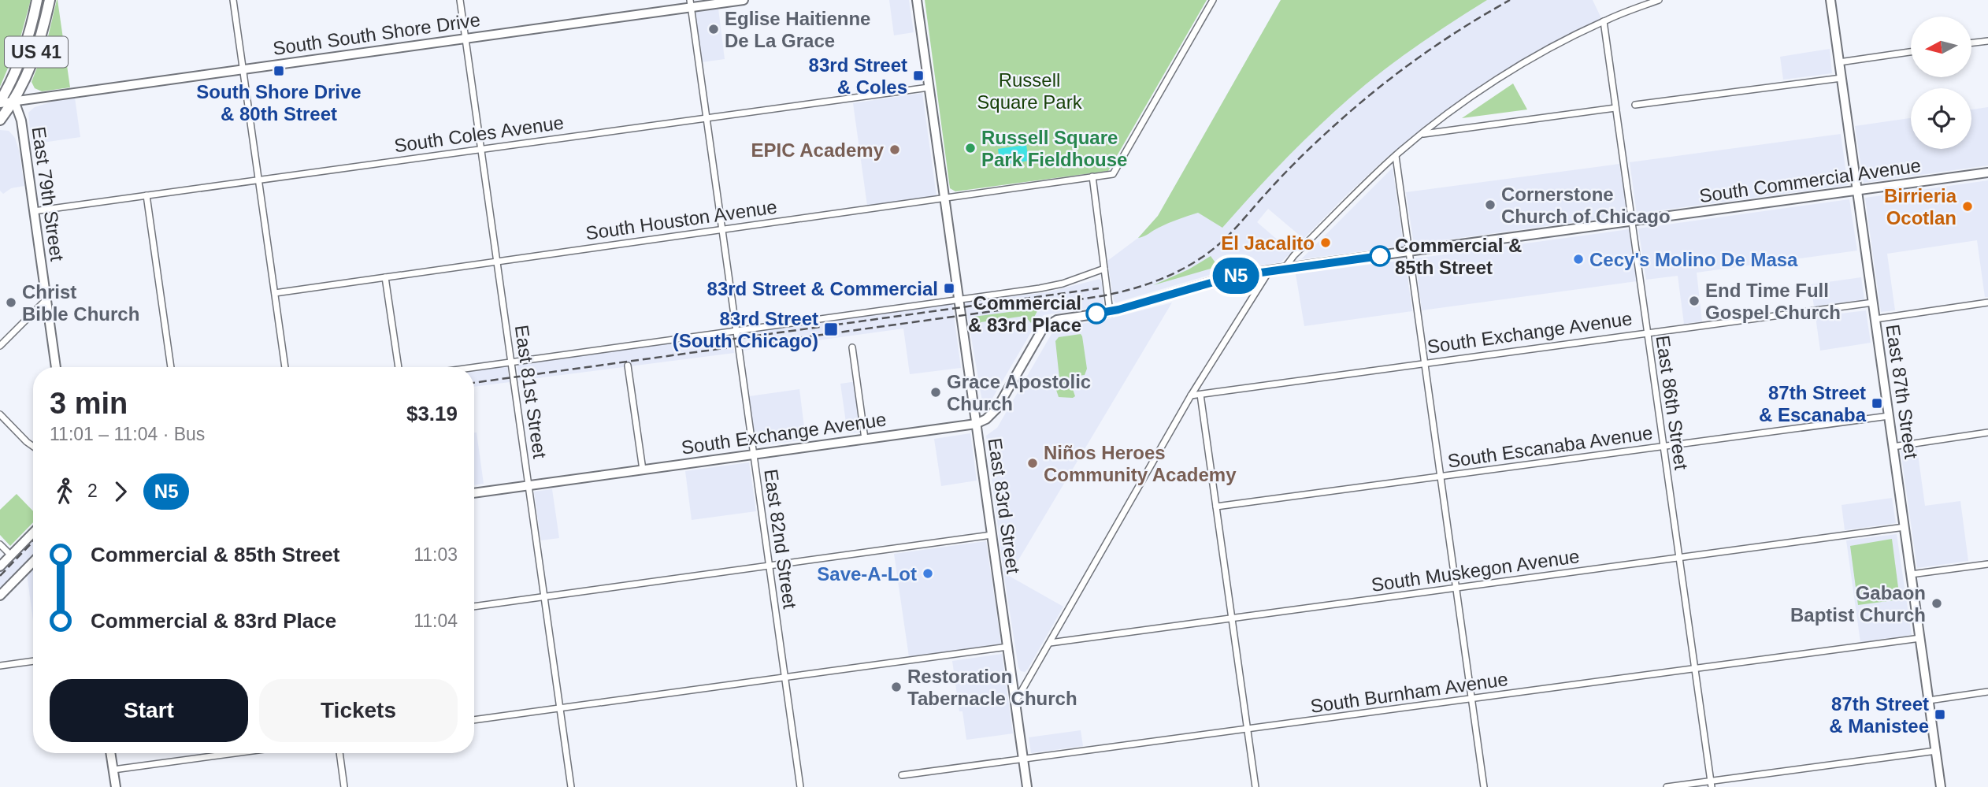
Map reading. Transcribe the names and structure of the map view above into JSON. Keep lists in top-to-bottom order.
{
  "streets": {
    "main road": [
      "South South Shore Drive",
      "US 41",
      "South Commercial Avenue",
      "East 79th Street",
      "South Exchange Avenue",
      "East 87th Street",
      "East 83rd Street"
    ],
    "street": [
      "South Coles Avenue",
      "South Houston Avenue",
      "East 81st Street",
      "East 86th Street",
      "South Escanaba Avenue",
      "East 82nd Street",
      "South Muskegon Avenue",
      "South Burnham Avenue"
    ]
  },
  "crossings": [
    ["South South Shore Drive", "US 41"],
    ["South South Shore Drive", "East 79th Street"],
    ["South South Shore Drive", "East 81st Street"],
    ["South South Shore Drive", "East 82nd Street"],
    ["US 41", "East 79th Street"],
    ["South Coles Avenue", "East 79th Street"],
    ["South Coles Avenue", "East 81st Street"],
    ["South Coles Avenue", "East 83rd Street"],
    ["South Coles Avenue", "East 82nd Street"],
    ["South Commercial Avenue", "South Exchange Avenue"],
    ["South Commercial Avenue", "East 87th Street"],
    ["South Commercial Avenue", "East 86th Street"],
    ["South Houston Avenue", "East 81st Street"],
    ["South Houston Avenue", "East 83rd Street"],
    ["South Houston Avenue", "East 82nd Street"],
    ["South Exchange Avenue", "East 81st Street"],
    ["South Exchange Avenue", "East 87th Street"],
    ["South Exchange Avenue", "East 86th Street"],
    ["South Exchange Avenue", "East 83rd Street"],
    ["South Exchange Avenue", "East 82nd Street"],
    ["East 87th Street", "South Escanaba Avenue"],
    ["East 87th Street", "South Muskegon Avenue"],
    ["East 87th Street", "South Burnham Avenue"],
    ["East 86th Street", "South Escanaba Avenue"],
    ["East 86th Street", "South Muskegon Avenue"],
    ["East 86th Street", "South Burnham Avenue"],
    ["East 83rd Street", "South Burnham Avenue"]
  ],
  "parks": ["Russell Square Park"],
  "places": {
    "other": [
      "Eglise Haitienne De La Grace",
      "Russell Square Park Fieldhouse",
      "EPIC Academy",
      "Cornerstone Church of Chicago",
      "Birrieria Ocotlan",
      "El Jacalito",
      "Commercial & 85th Street",
      "Cecy's Molino De Masa",
      "End Time Full Gospel Church",
      "Christ Bible Church",
      "Commercial & 83rd Place",
      "Grace Apostolic Church",
      "Niños Heroes Community Academy",
      "Save-A-Lot",
      "Gabaon Baptist Church",
      "Restoration Tabernacle Church"
    ],
    "transit": [
      "South Shore Drive & 80th Street",
      "83rd Street & Coles",
      "83rd Street & Commercial",
      "83rd Street (South Chicago)",
      "87th Street & Escanaba",
      "87th Street & Manistee"
    ]
  },
  "lines": ["bus line N5"],
  "north": "left",
  "page": {
    "on_map": "N5",
    "heading": ["3 min", "11:01 – 11:04 · Bus", "$3.19"],
    "legs": ["2", "N5"],
    "list": [
      {
        "name": "Commercial & 85th Street",
        "value": "11:03"
      },
      {
        "name": "Commercial & 83rd Place",
        "value": "11:04"
      }
    ],
    "buttons": ["Start", "Tickets"]
  }
}
